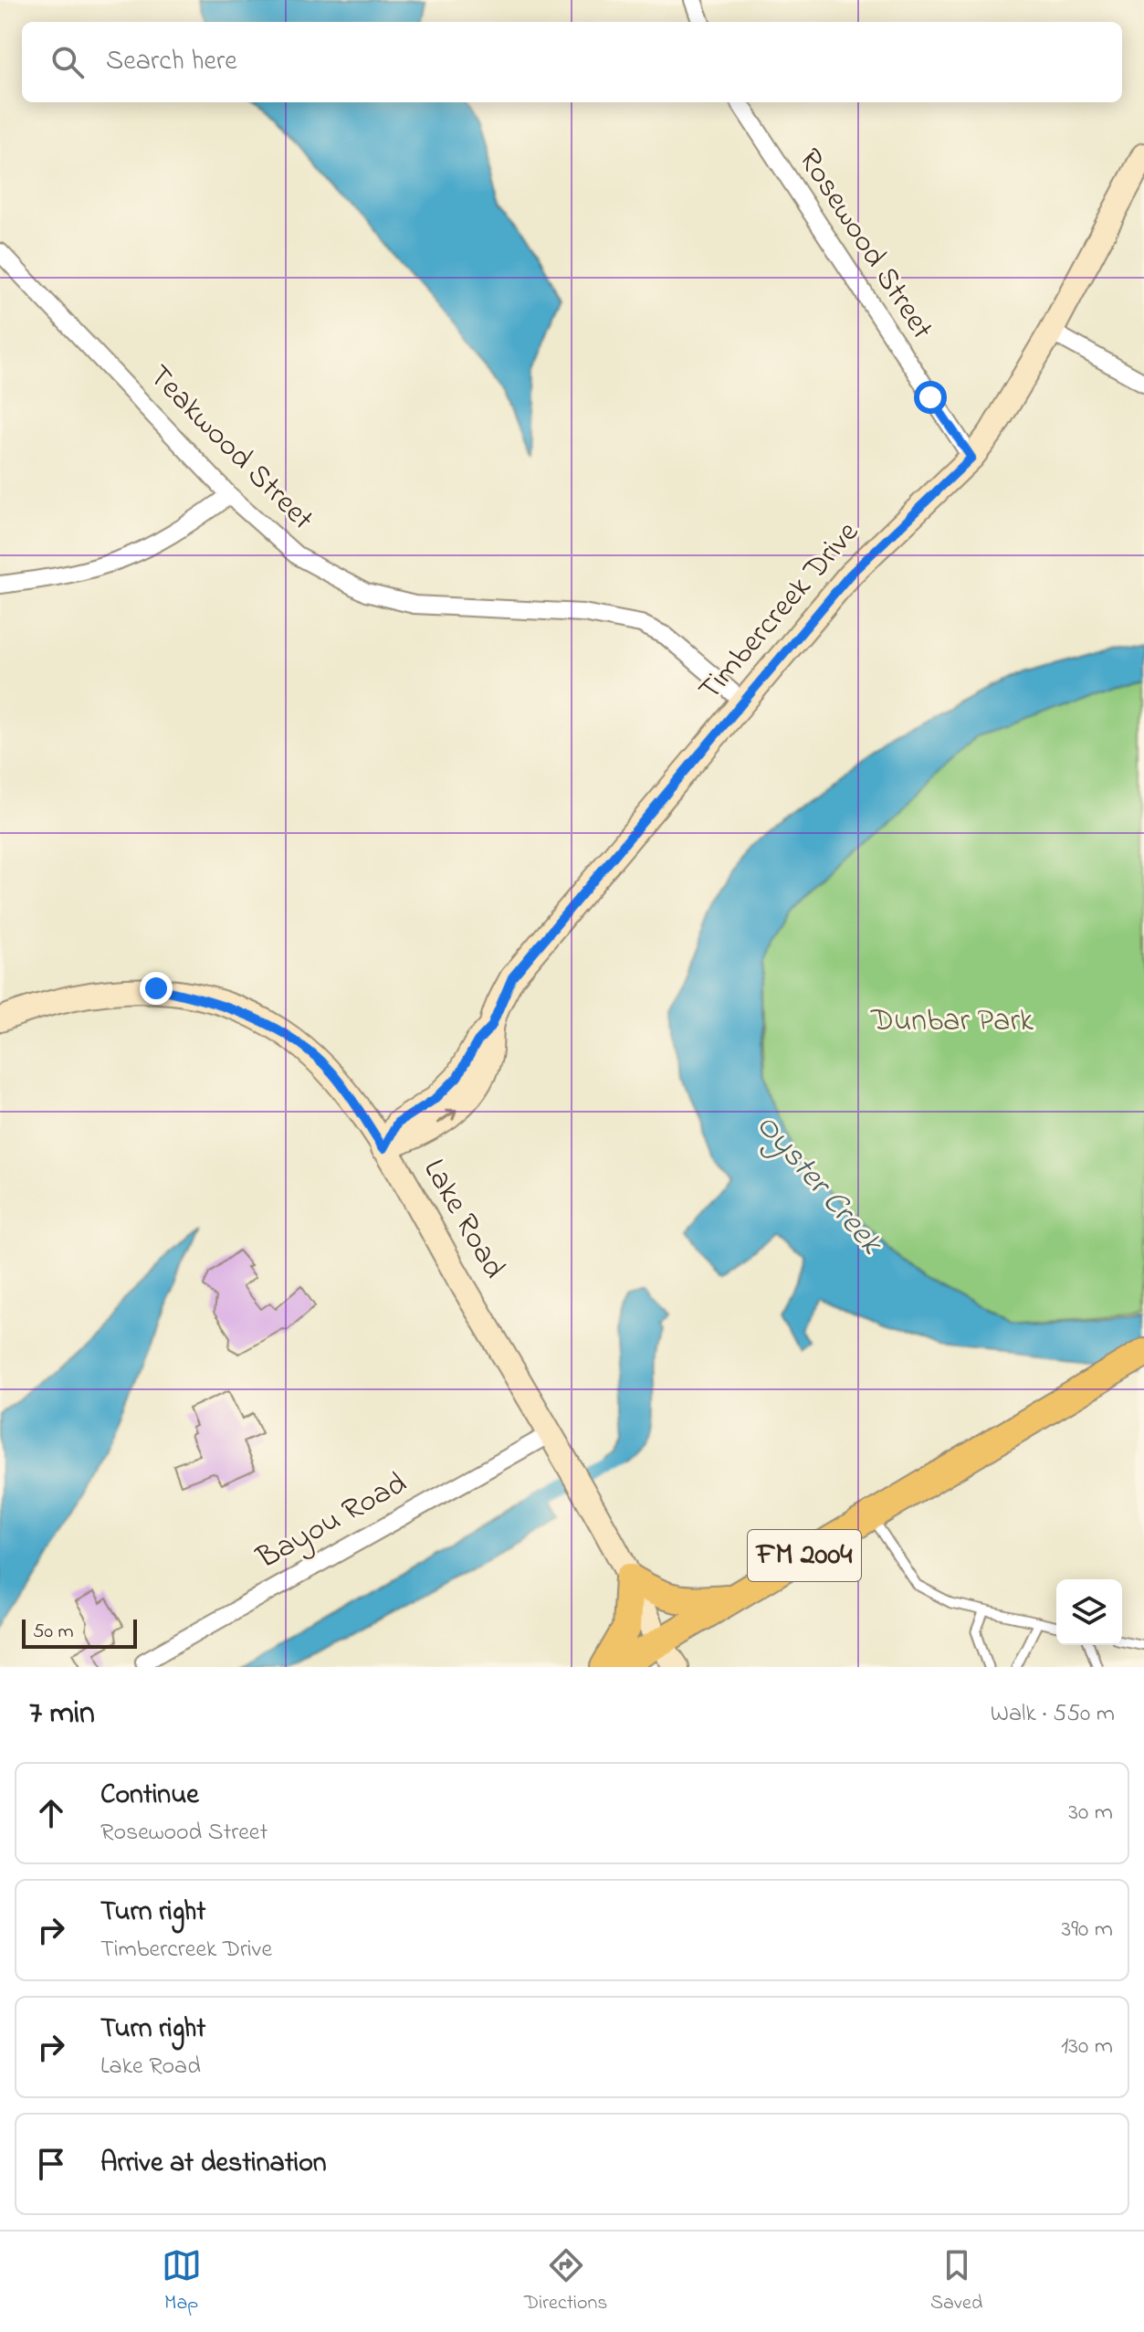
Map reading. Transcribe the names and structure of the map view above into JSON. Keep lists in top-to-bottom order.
{
  "streets": {
    "main road": ["FM 2004"],
    "street": [
      "Rosewood Street",
      "Teakwood Street",
      "Timbercreek Drive",
      "Lake Road",
      "Bayou Road"
    ]
  },
  "crossings": [
    ["Rosewood Street", "Timbercreek Drive"],
    ["Teakwood Street", "Timbercreek Drive"],
    ["Timbercreek Drive", "Lake Road"],
    ["Lake Road", "Bayou Road"],
    ["Lake Road", "FM 2004"]
  ],
  "water": ["Oyster Creek"],
  "parks": ["Dunbar Park"],
  "scale_bar": "50 m",
  "page": {
    "search": "Search here",
    "scale": "50 m",
    "heading": ["7 min", "Walk · 550 m"],
    "list": [
      ["Continue", "Rosewood Street", "30 m"],
      ["Turn right", "Timbercreek Drive", "390 m"],
      ["Turn right", "Lake Road", "130 m"],
      "Arrive at destination"
    ],
    "nav": ["Map", "Directions", "Saved"]
  }
}
